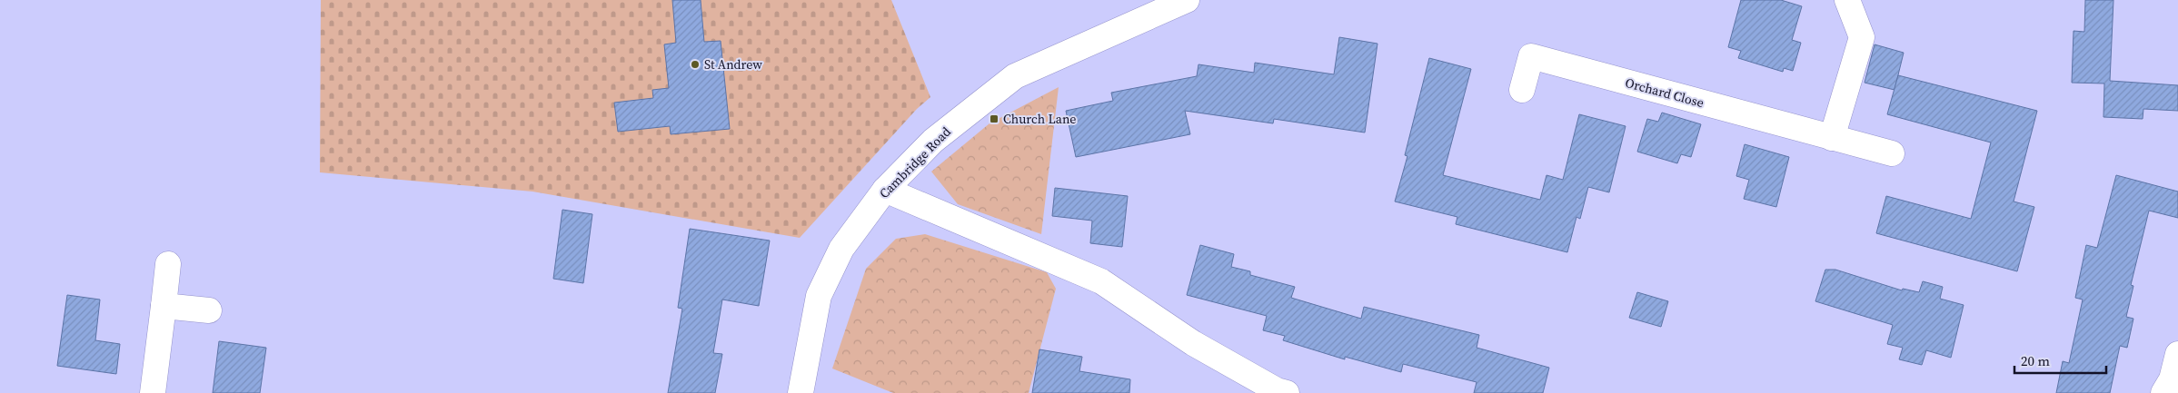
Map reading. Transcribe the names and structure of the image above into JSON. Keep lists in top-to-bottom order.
{
  "streets": {
    "street": ["Orchard Close", "Cambridge Road"]
  },
  "places": {
    "other": ["St Andrew"],
    "transit": ["Church Lane"]
  },
  "scale_bar": "20 m"
}
